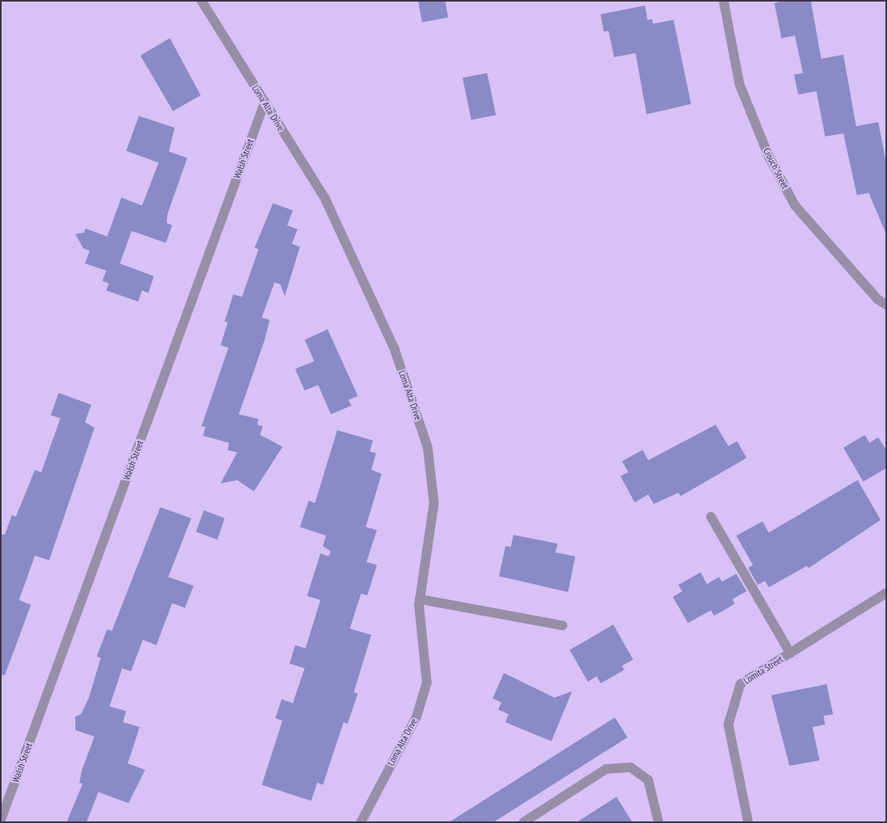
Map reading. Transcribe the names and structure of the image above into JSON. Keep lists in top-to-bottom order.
{
  "streets": {
    "street": [
      "Loma Alta Drive",
      "Walsh Street",
      "Crouch Street",
      "Lomita Street"
    ]
  },
  "crossings": [
    ["Loma Alta Drive", "Walsh Street"]
  ]
}
